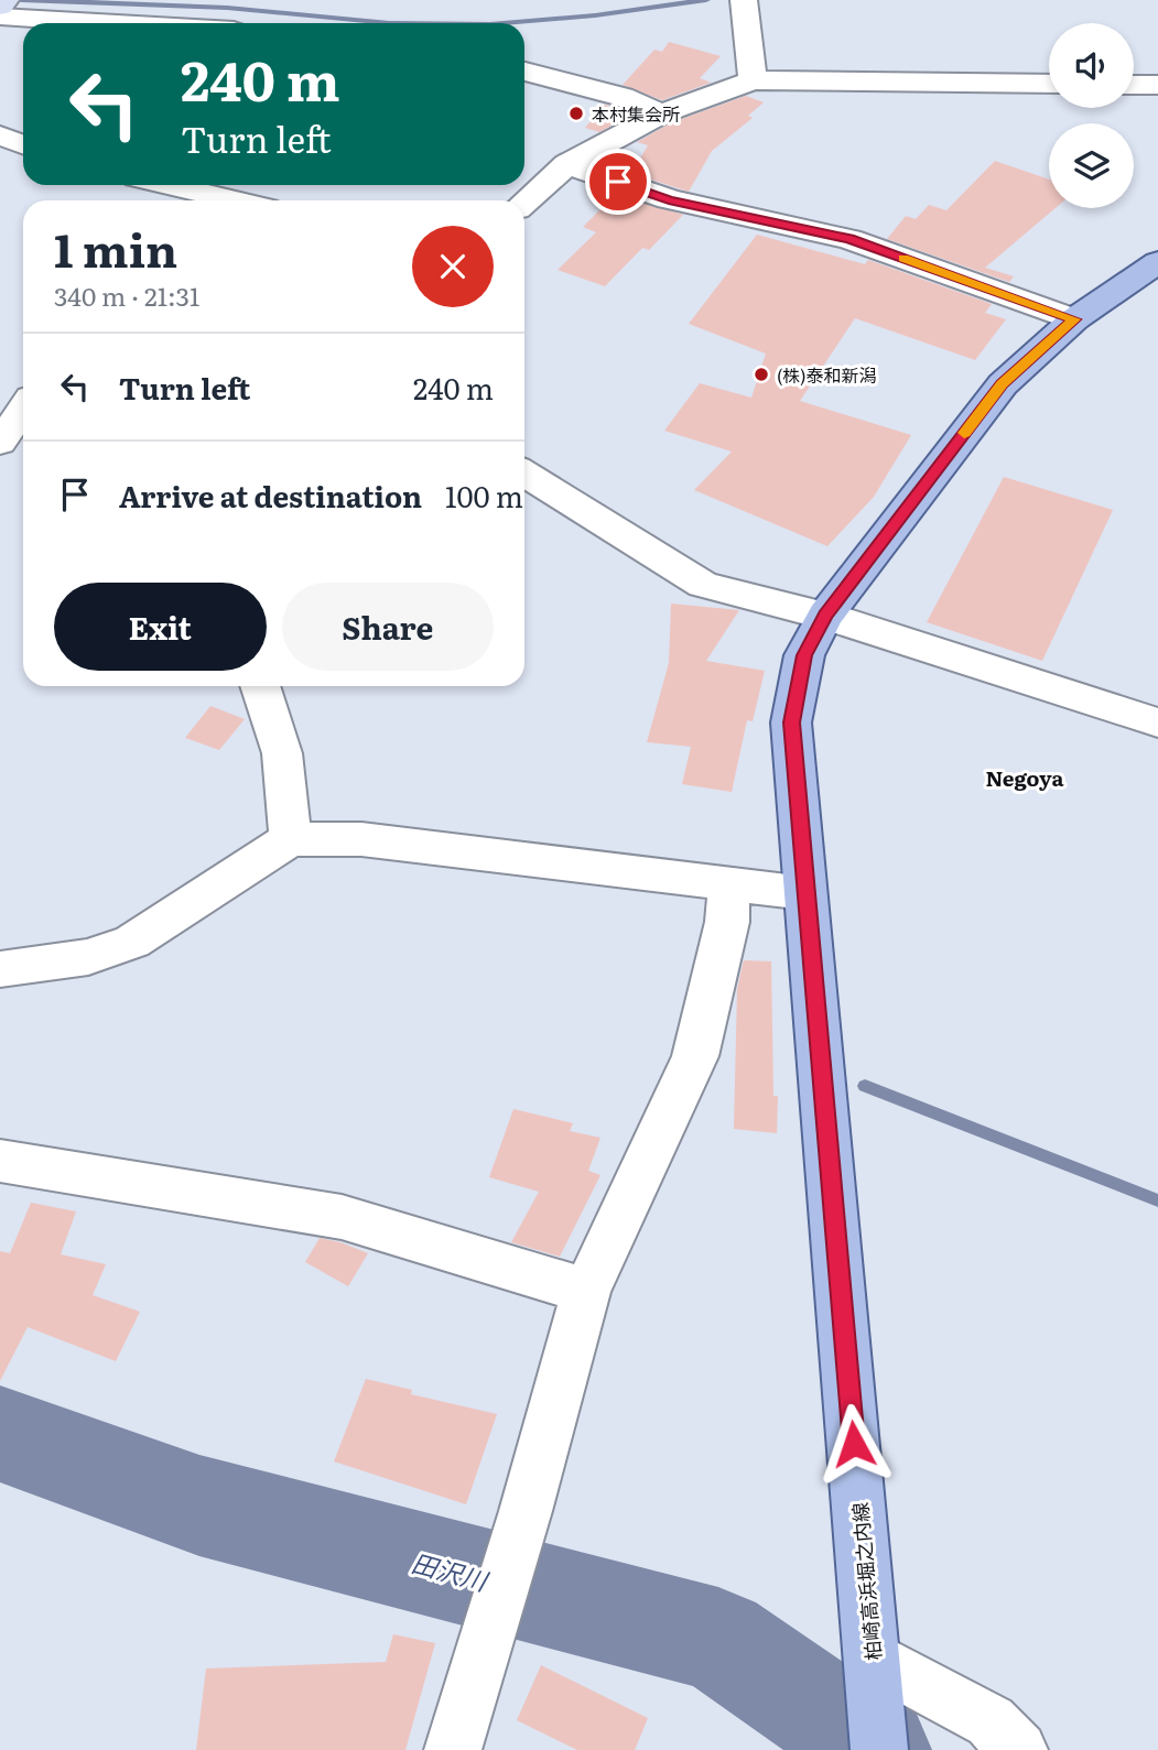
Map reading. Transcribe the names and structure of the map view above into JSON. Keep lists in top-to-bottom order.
{
  "streets": {
    "main road": ["柏崎高浜堀之内線"]
  },
  "districts": ["Negoya"],
  "water": ["田沢川"],
  "places": ["本村集会所", "(株)泰和新潟"],
  "page": {
    "turn": ["240 m", "Turn left"],
    "heading": ["1 min", "340 m · 21:31"],
    "list": [
      {
        "name": "Turn left",
        "value": "240 m"
      },
      {
        "name": "Arrive at destination",
        "value": "100 m"
      }
    ],
    "buttons": ["Exit", "Share"]
  }
}
